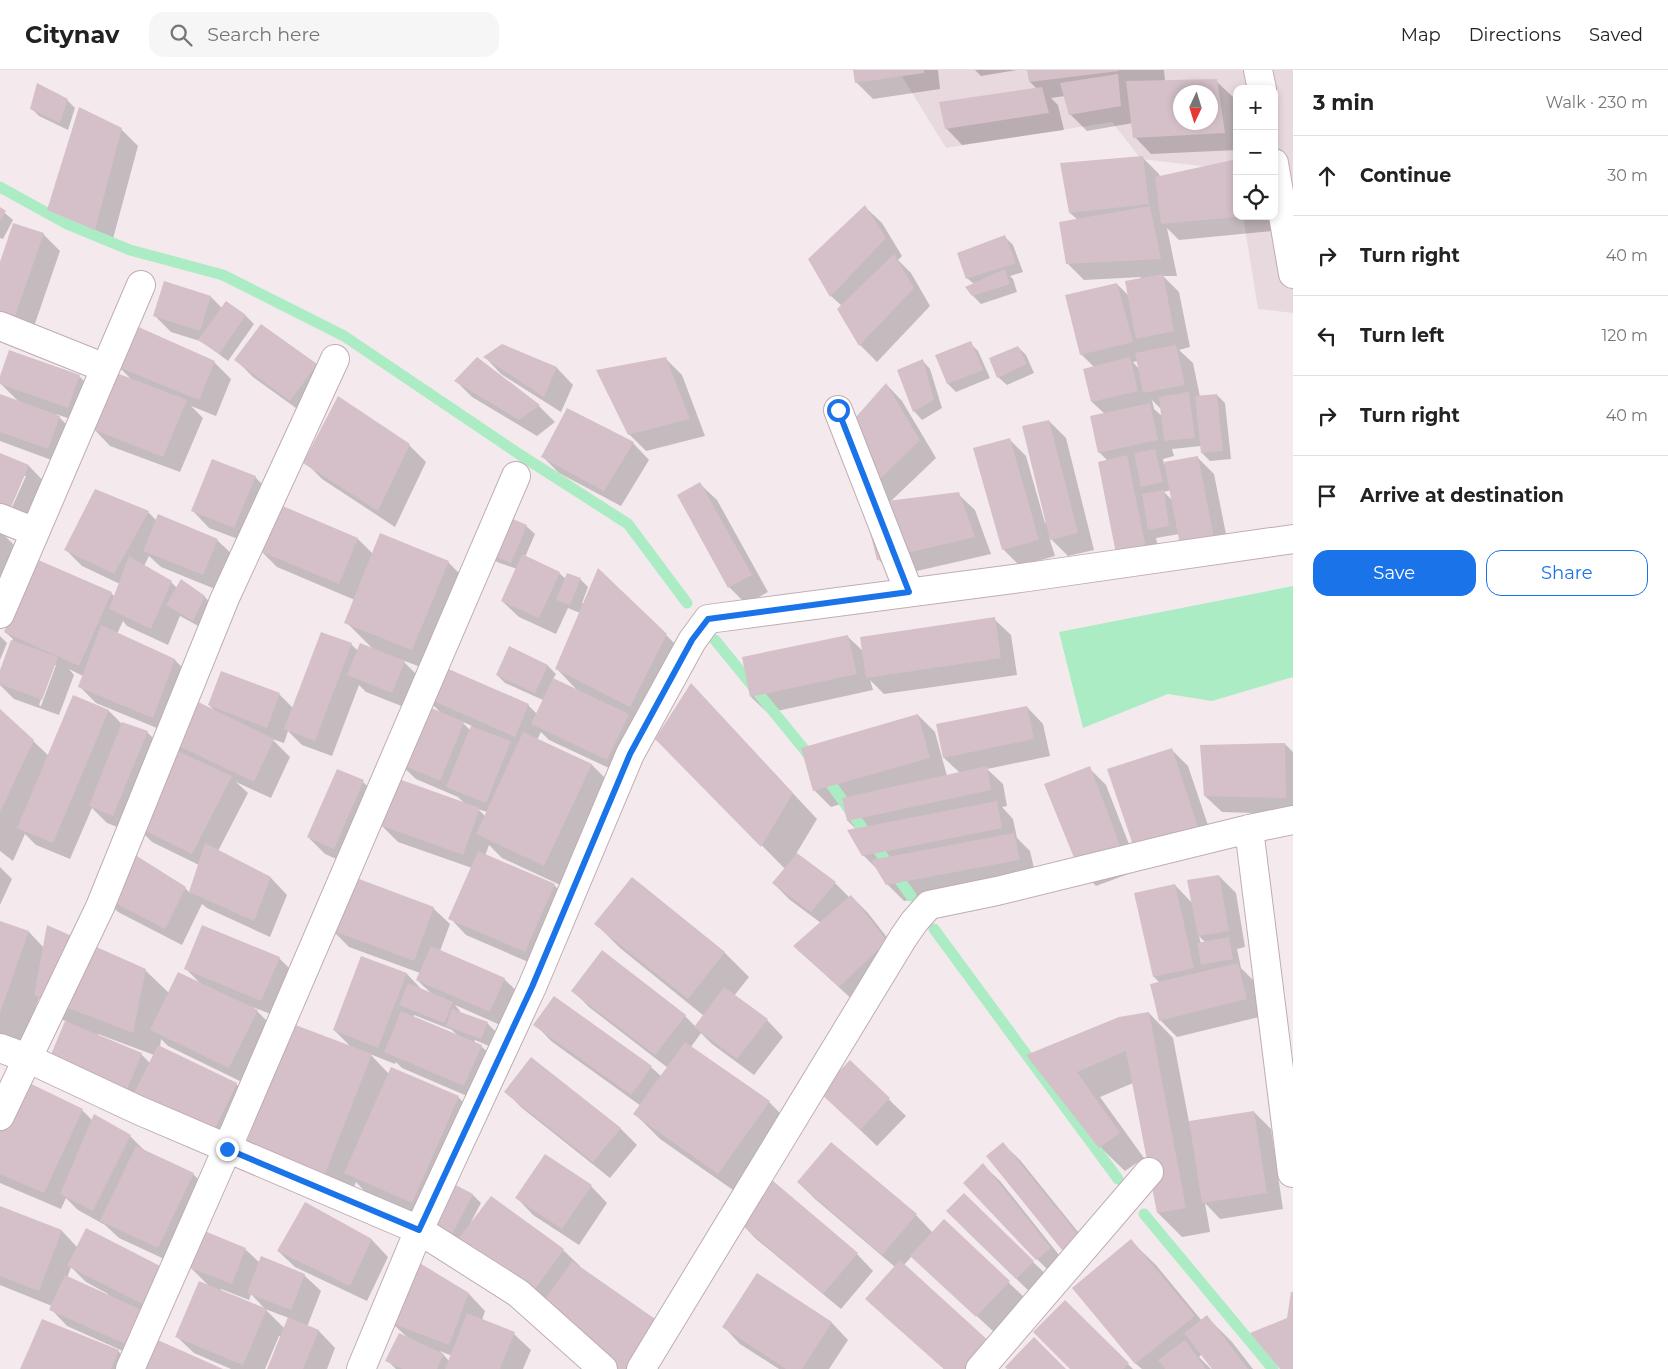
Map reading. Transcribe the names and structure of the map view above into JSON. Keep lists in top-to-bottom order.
{
  "north": "bottom",
  "page": {
    "header": "Citynav",
    "search": "Search here",
    "nav": ["Map", "Directions", "Saved"],
    "heading": ["3 min", "Walk · 230 m"],
    "map_buttons": ["+", "−"],
    "list": [
      ["Continue", "30 m"],
      ["Turn right", "40 m"],
      ["Turn left", "120 m"],
      ["Turn right", "40 m"],
      "Arrive at destination"
    ],
    "buttons": ["Save", "Share"]
  }
}
